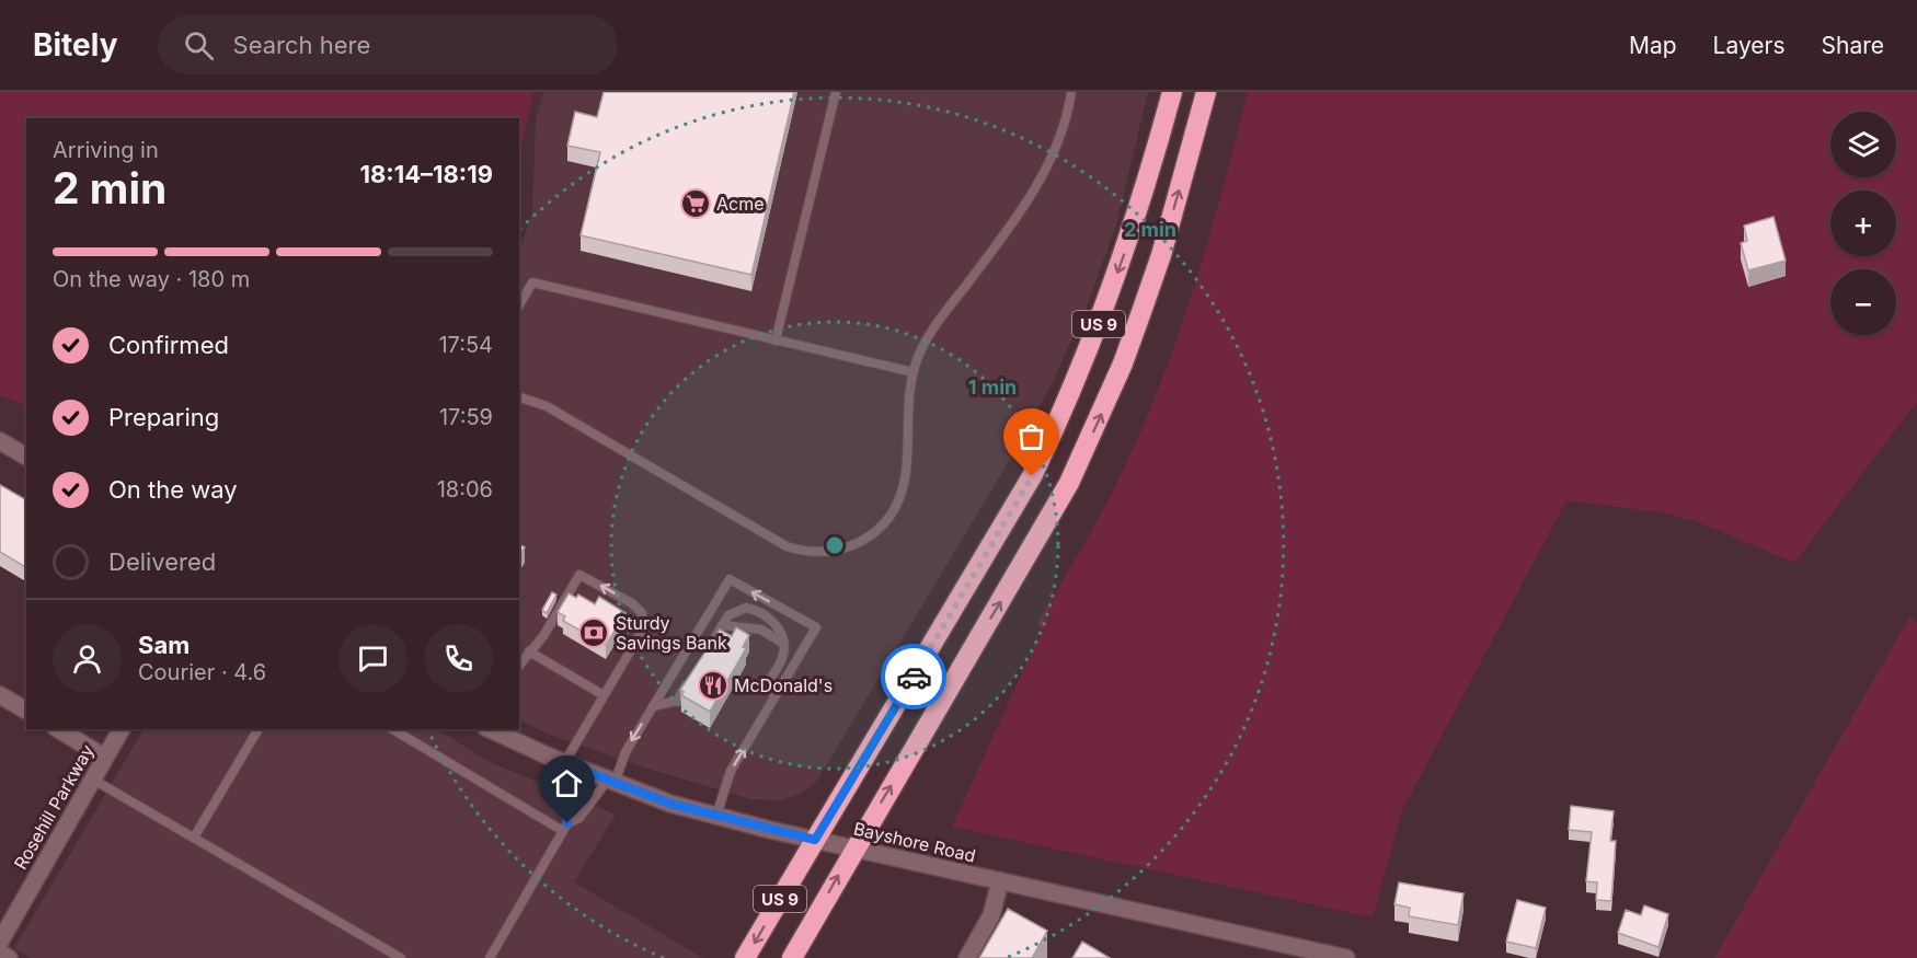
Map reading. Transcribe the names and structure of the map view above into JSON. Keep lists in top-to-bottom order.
{
  "streets": {
    "highway": ["US 9"],
    "street": ["Rosehill Parkway", "Bayshore Road"]
  },
  "crossings": [
    ["US 9", "Bayshore Road"]
  ],
  "places": {
    "supermarket": ["Acme"],
    "bank": ["Sturdy Savings Bank"],
    "restaurant": ["McDonald's"]
  },
  "page": {
    "header": "Bitely",
    "search": "Search here",
    "nav": ["Map", "Layers", "Share"],
    "map_buttons": ["+", "−"],
    "heading": ["2 min", "Arriving in", "18:14–18:19"],
    "panel": ["Sam", "Courier · 4.6"],
    "bar": "On the way · 180 m",
    "list": [
      ["Confirmed", "17:54"],
      ["Preparing", "17:59"],
      ["On the way", "18:06"],
      "Delivered"
    ]
  },
  "rings": ["2 min", "1 min"]
}
